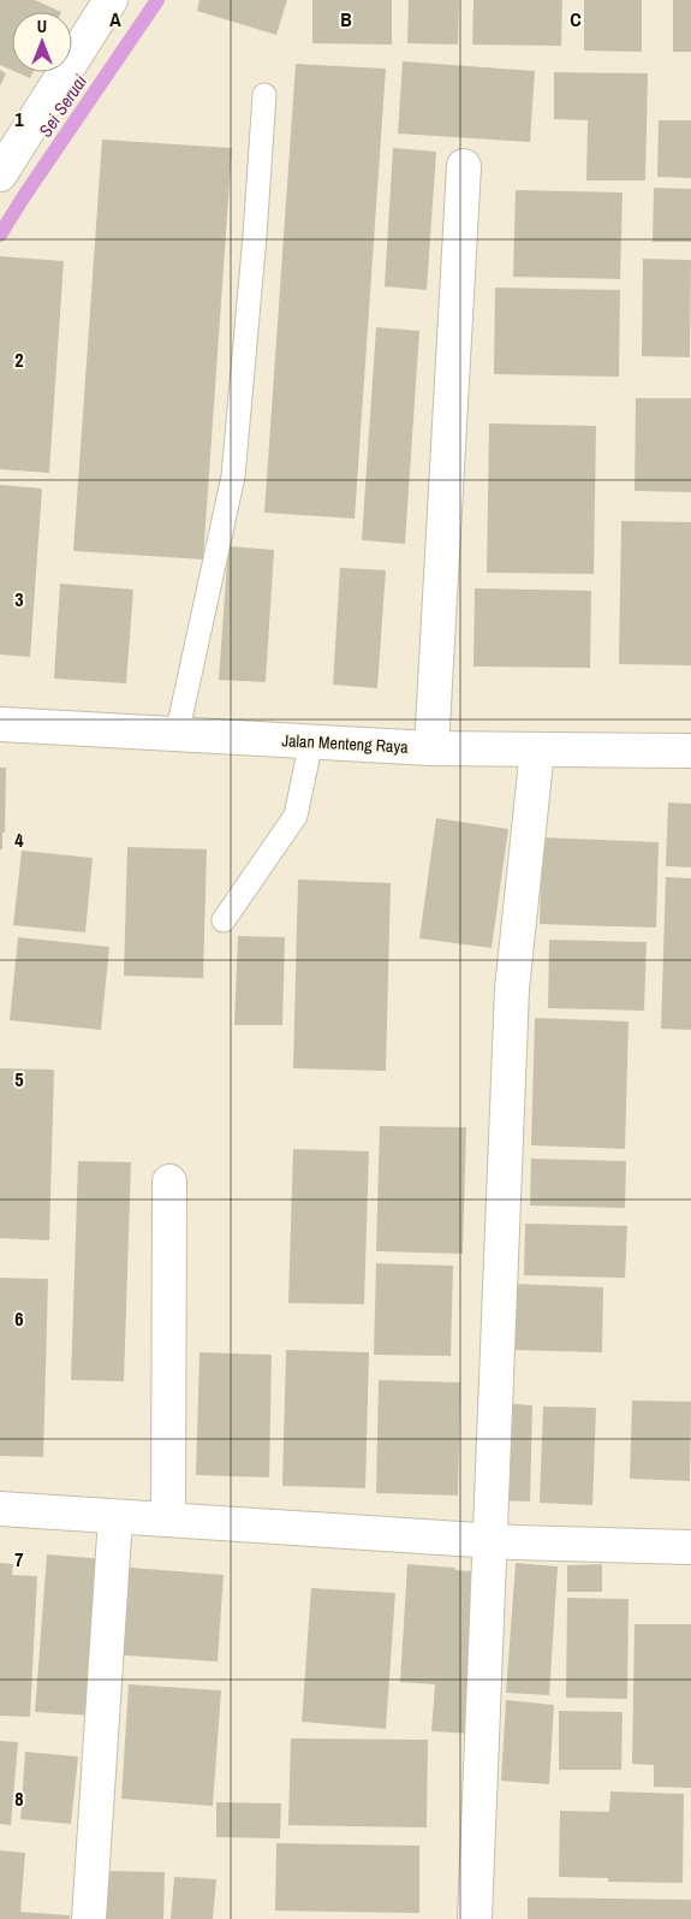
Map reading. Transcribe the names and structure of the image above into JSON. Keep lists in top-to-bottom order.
{
  "streets": {
    "street": ["Jalan Menteng Raya"]
  },
  "water": ["Sei Seruai"],
  "north": "top",
  "grid": {
    "columns": ["A", "B", "C"],
    "rows": [
      "1",
      "2",
      "3",
      "4",
      "5",
      "6",
      "7",
      "8"
    ]
  }
}
